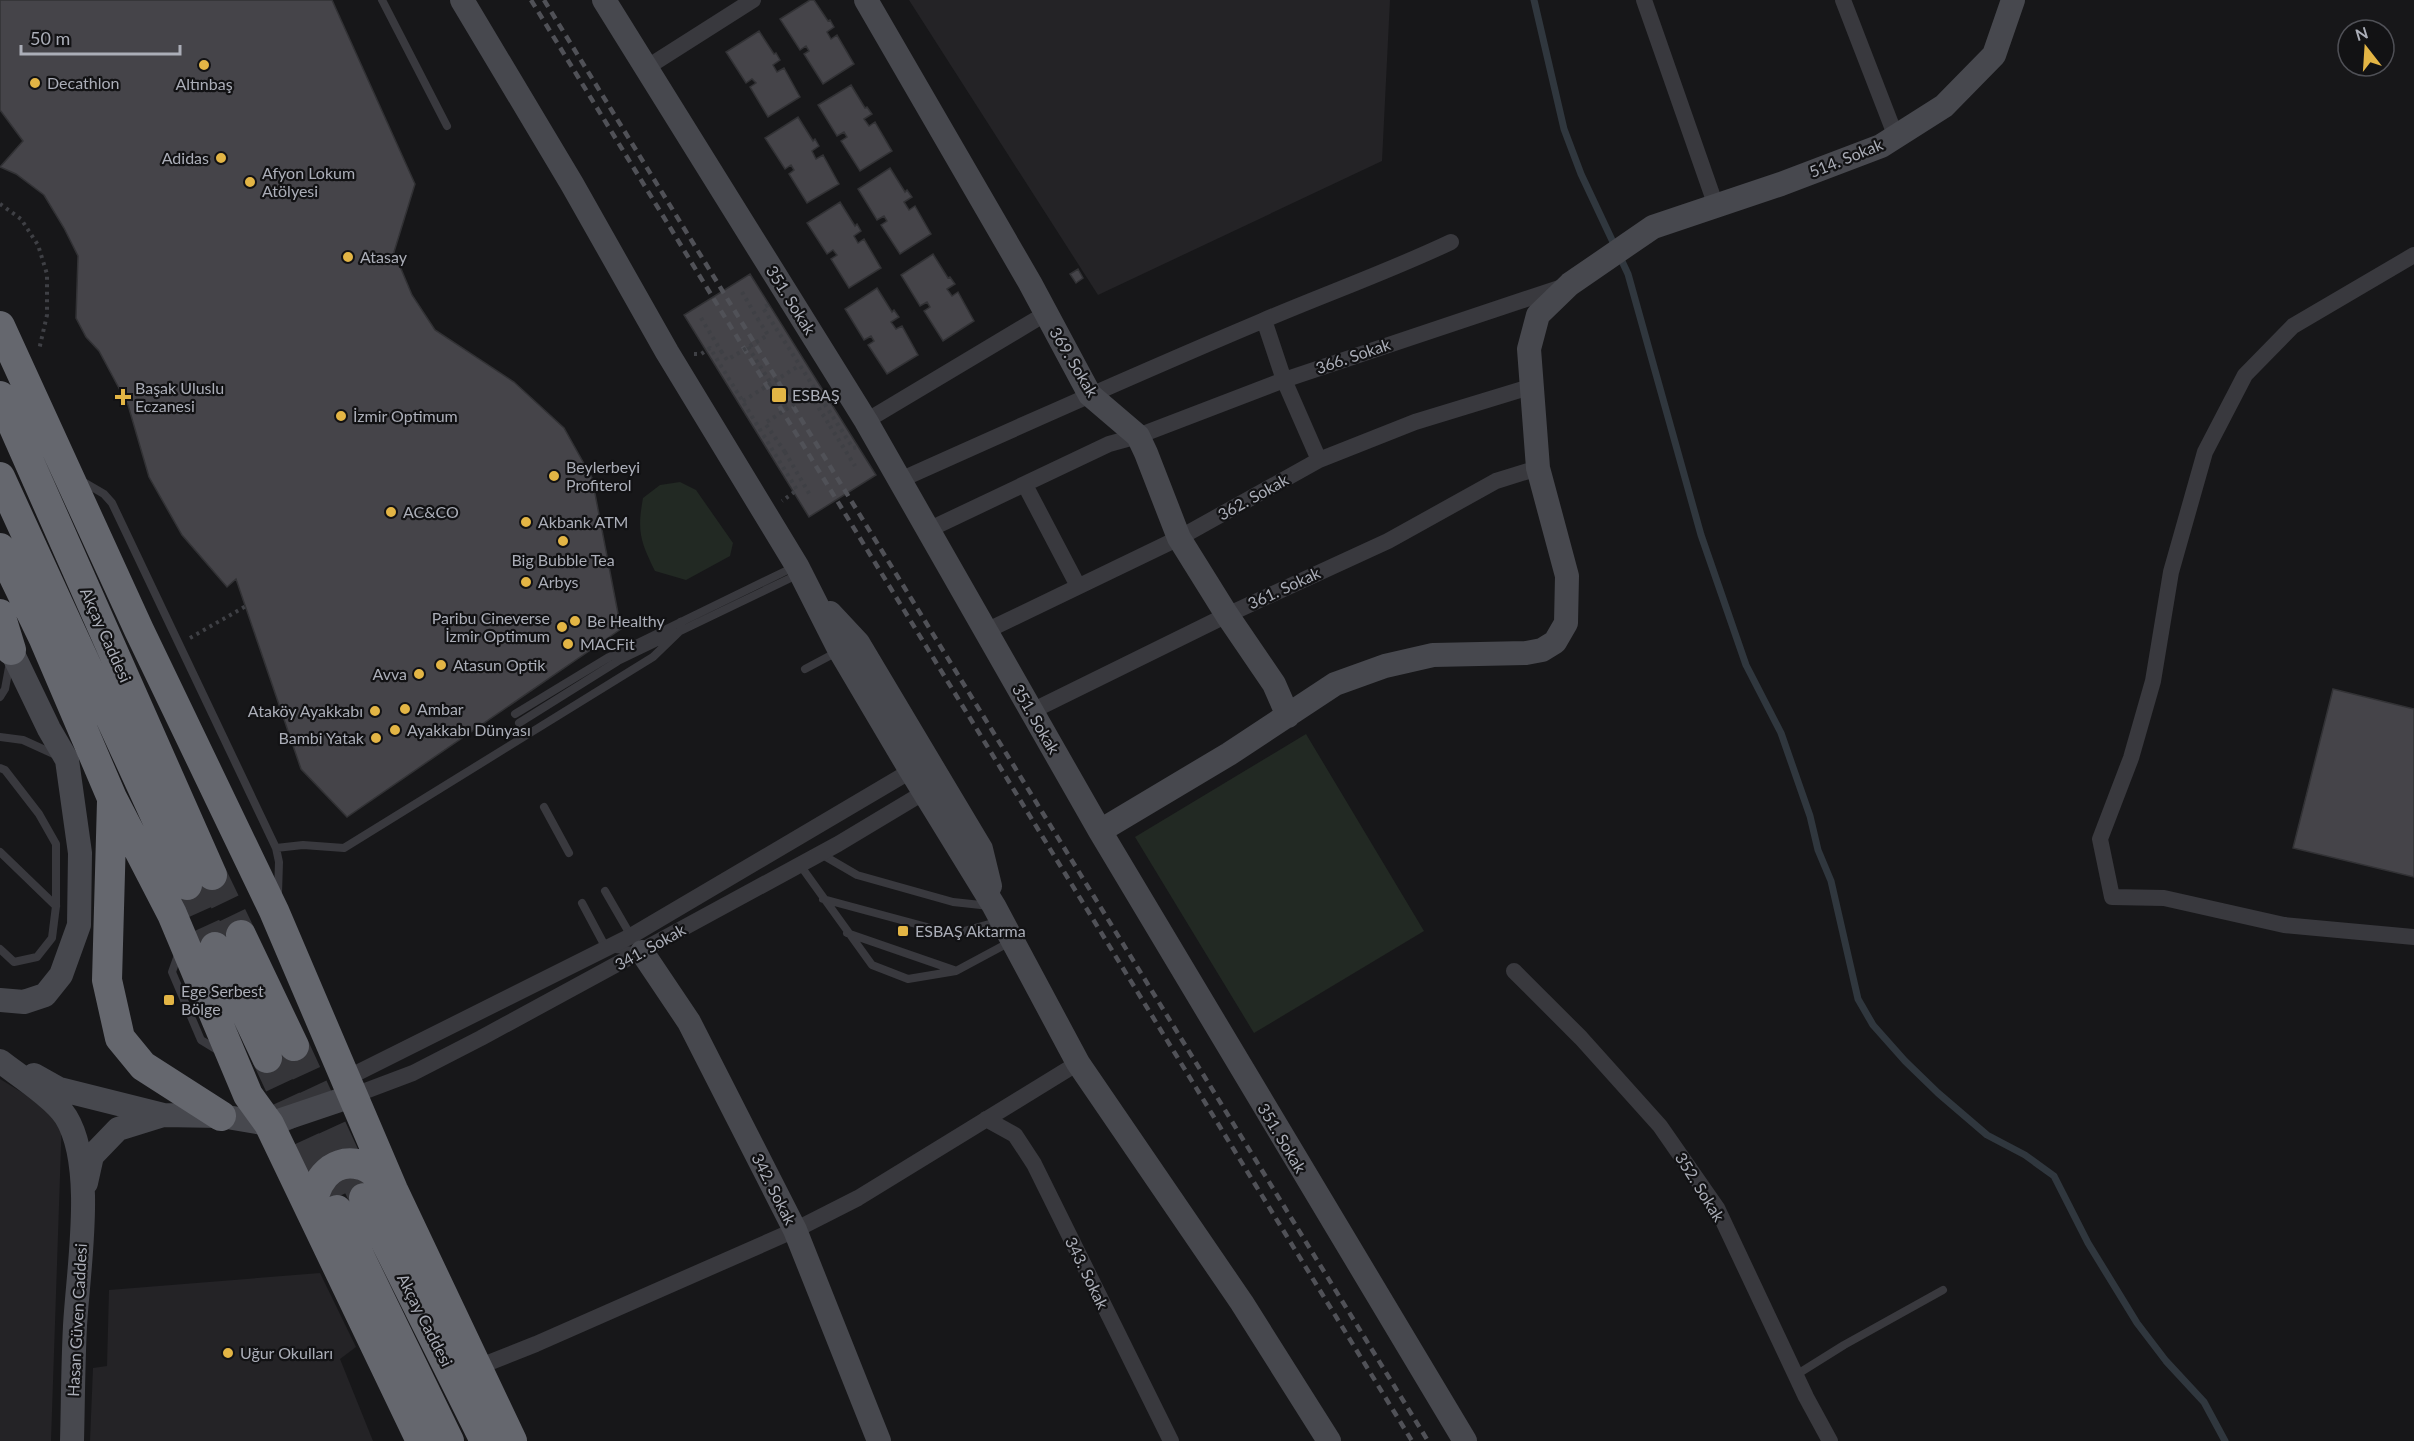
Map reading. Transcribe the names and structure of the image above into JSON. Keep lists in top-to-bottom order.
{
  "streets": {
    "highway": ["Akçay Caddesi"],
    "street": [
      "514. Sokak",
      "351. Sokak",
      "366. Sokak",
      "369. Sokak",
      "362. Sokak",
      "361. Sokak",
      "341. Sokak",
      "352. Sokak",
      "342. Sokak",
      "343. Sokak",
      "Hasan Güven Caddesi"
    ]
  },
  "crossings": [
    ["514. Sokak", "351. Sokak"],
    ["514. Sokak", "366. Sokak"],
    ["514. Sokak", "369. Sokak"],
    ["514. Sokak", "362. Sokak"],
    ["514. Sokak", "361. Sokak"],
    ["351. Sokak", "366. Sokak"],
    ["351. Sokak", "362. Sokak"],
    ["351. Sokak", "361. Sokak"],
    ["366. Sokak", "369. Sokak"],
    ["369. Sokak", "362. Sokak"],
    ["369. Sokak", "361. Sokak"],
    ["341. Sokak", "342. Sokak"]
  ],
  "places": {
    "other": [
      "Altınbaş",
      "Decathlon",
      "Adidas",
      "Afyon Lokum Atölyesi",
      "Atasay",
      "İzmir Optimum",
      "Beylerbeyi Profiterol",
      "AC&CO",
      "Akbank ATM",
      "Big Bubble Tea",
      "Arbys",
      "Be Healthy",
      "Paribu Cineverse İzmir Optimum",
      "MACFit",
      "Atasun Optik",
      "Avva",
      "Ambar",
      "Ataköy Ayakkabı",
      "Ayakkabı Dünyası",
      "Bambi Yatak",
      "Uğur Okulları"
    ],
    "transit": ["ESBAŞ", "ESBAŞ Aktarma", "Ege Serbest Bölge"],
    "health": ["Başak Uluslu Eczanesi"]
  },
  "scale_bar": "50 m",
  "north": "top"
}
